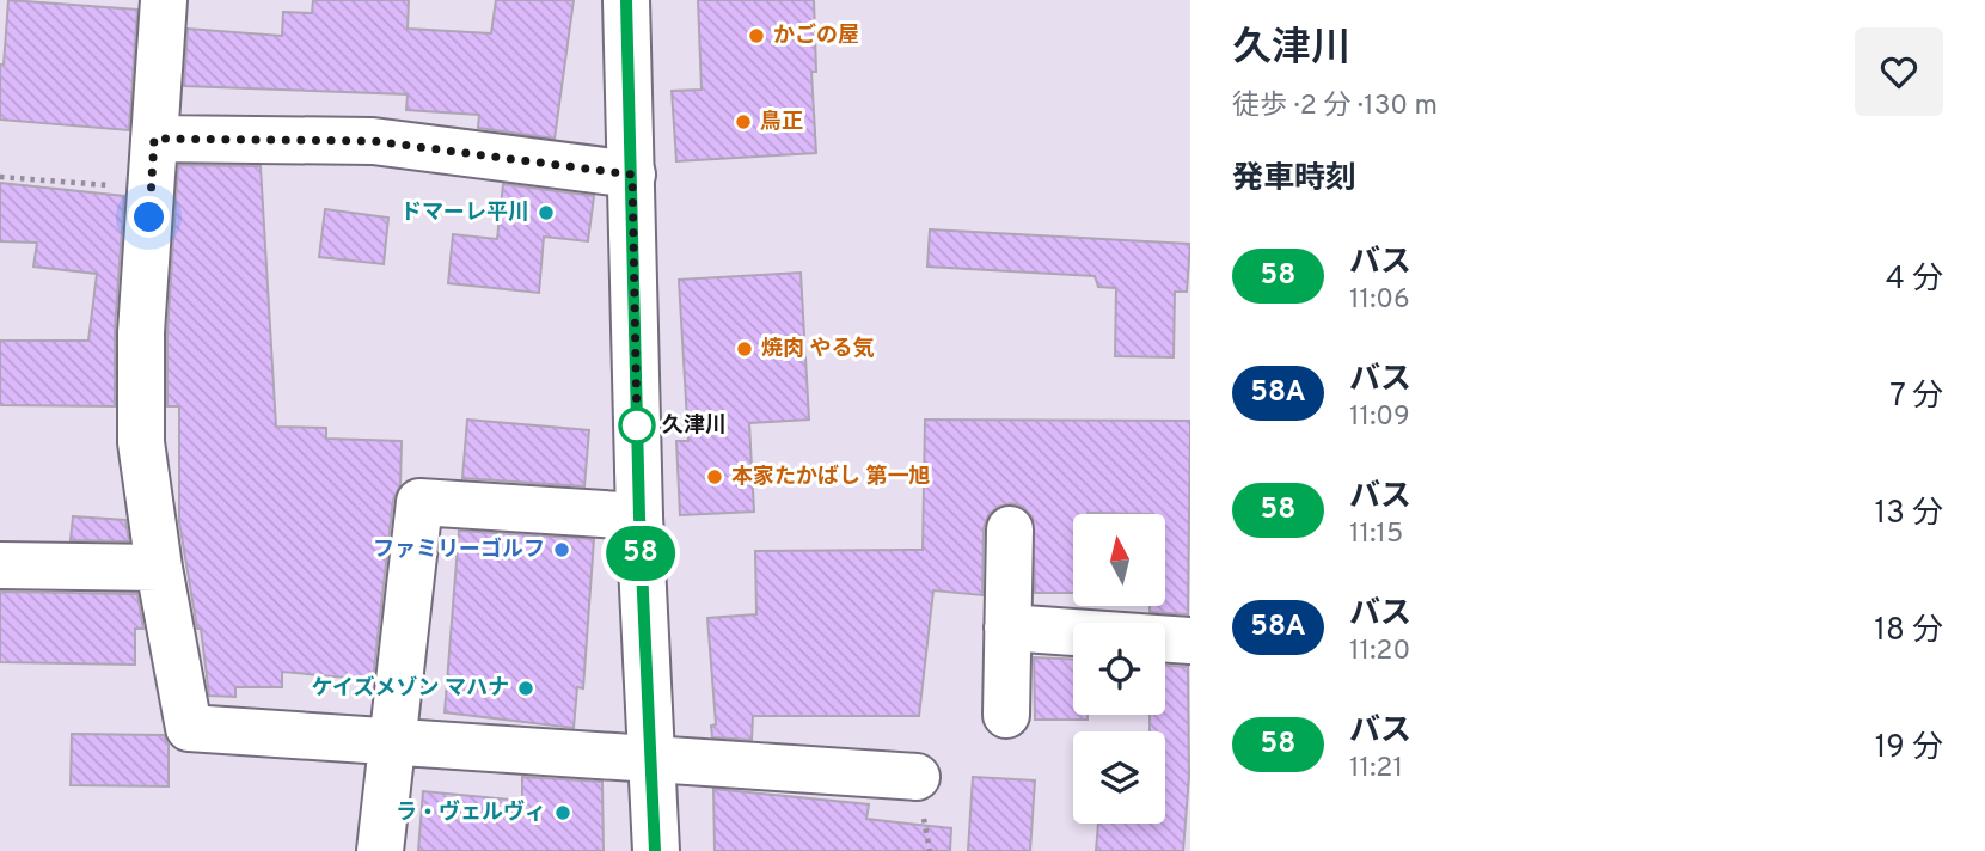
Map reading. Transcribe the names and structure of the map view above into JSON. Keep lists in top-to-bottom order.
{
  "places": [
    "かごの屋",
    "鳥正",
    "ドマーレ平川",
    "焼肉 やる気",
    "久津川",
    "本家たかばし 第一旭",
    "ファミリーゴルフ",
    "ケイズメゾン マハナ",
    "ラ・ヴェルヴィ"
  ],
  "lines": ["bus line 58"],
  "north": "top",
  "page": {
    "on_map": "58",
    "heading": [
      ["久津川", "徒歩 · 2 分 · 130 m"],
      "発車時刻"
    ],
    "list": [
      {
        "mark": "58",
        "name": "バス",
        "note": "11:06",
        "value": "4 分"
      },
      {
        "mark": "58A",
        "name": "バス",
        "note": "11:09",
        "value": "7 分"
      },
      {
        "mark": "58",
        "name": "バス",
        "note": "11:15",
        "value": "13 分"
      },
      {
        "mark": "58A",
        "name": "バス",
        "note": "11:20",
        "value": "18 分"
      },
      {
        "mark": "58",
        "name": "バス",
        "note": "11:21",
        "value": "19 分"
      }
    ]
  }
}
